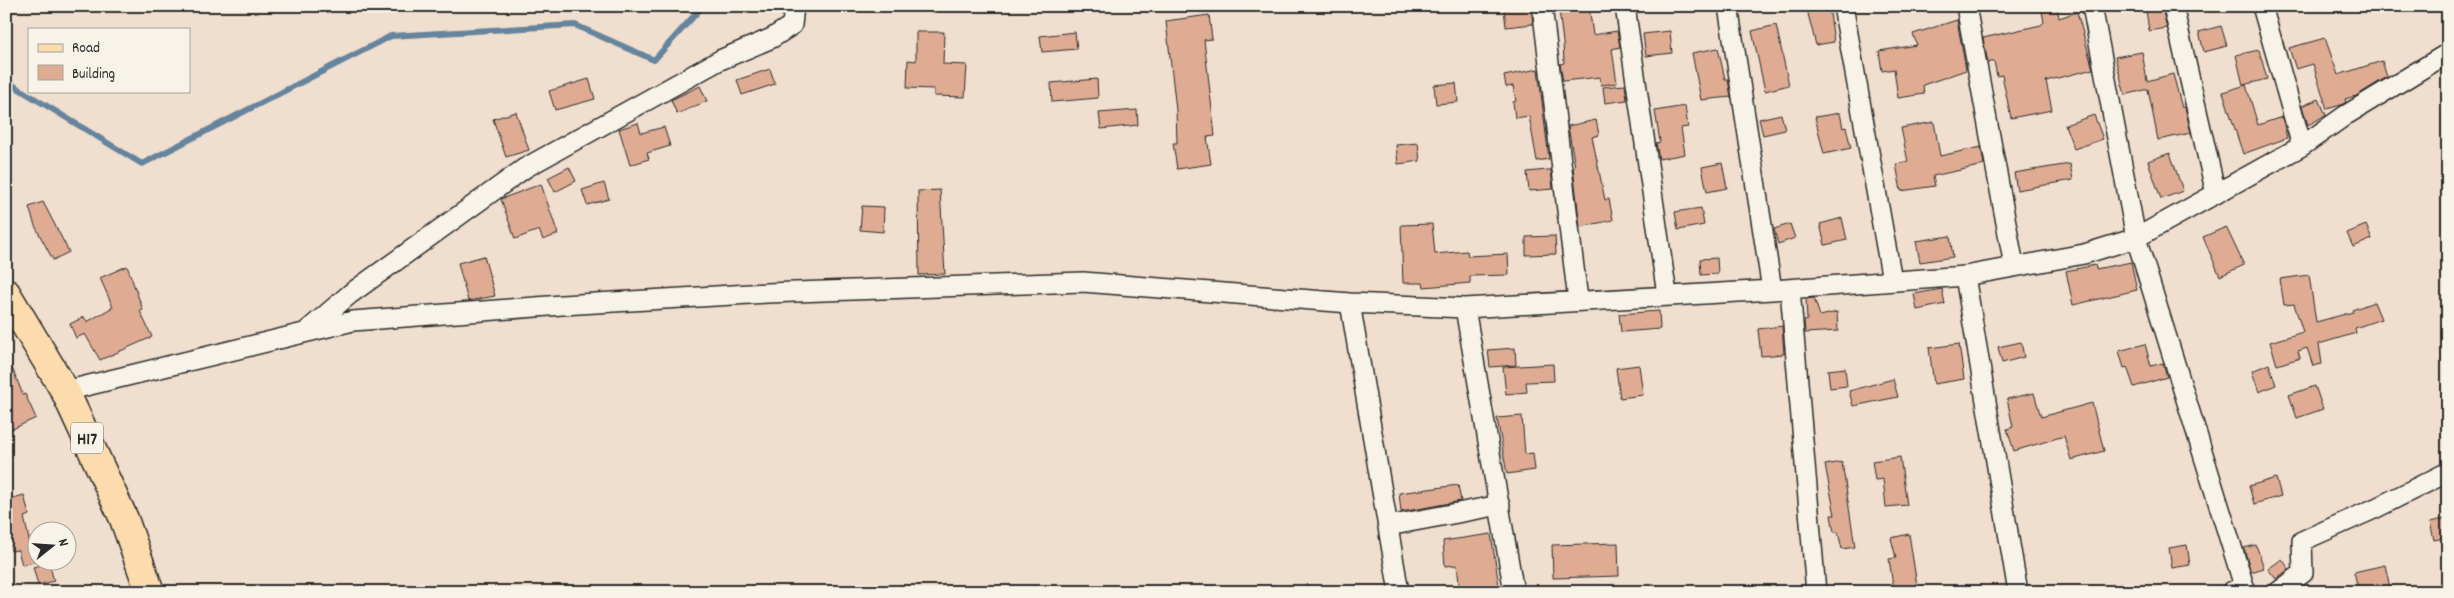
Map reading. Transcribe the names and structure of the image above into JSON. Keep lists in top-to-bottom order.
{
  "streets": {
    "main road": ["H17"]
  },
  "legend": ["Road", "Building"],
  "north": "right"
}
